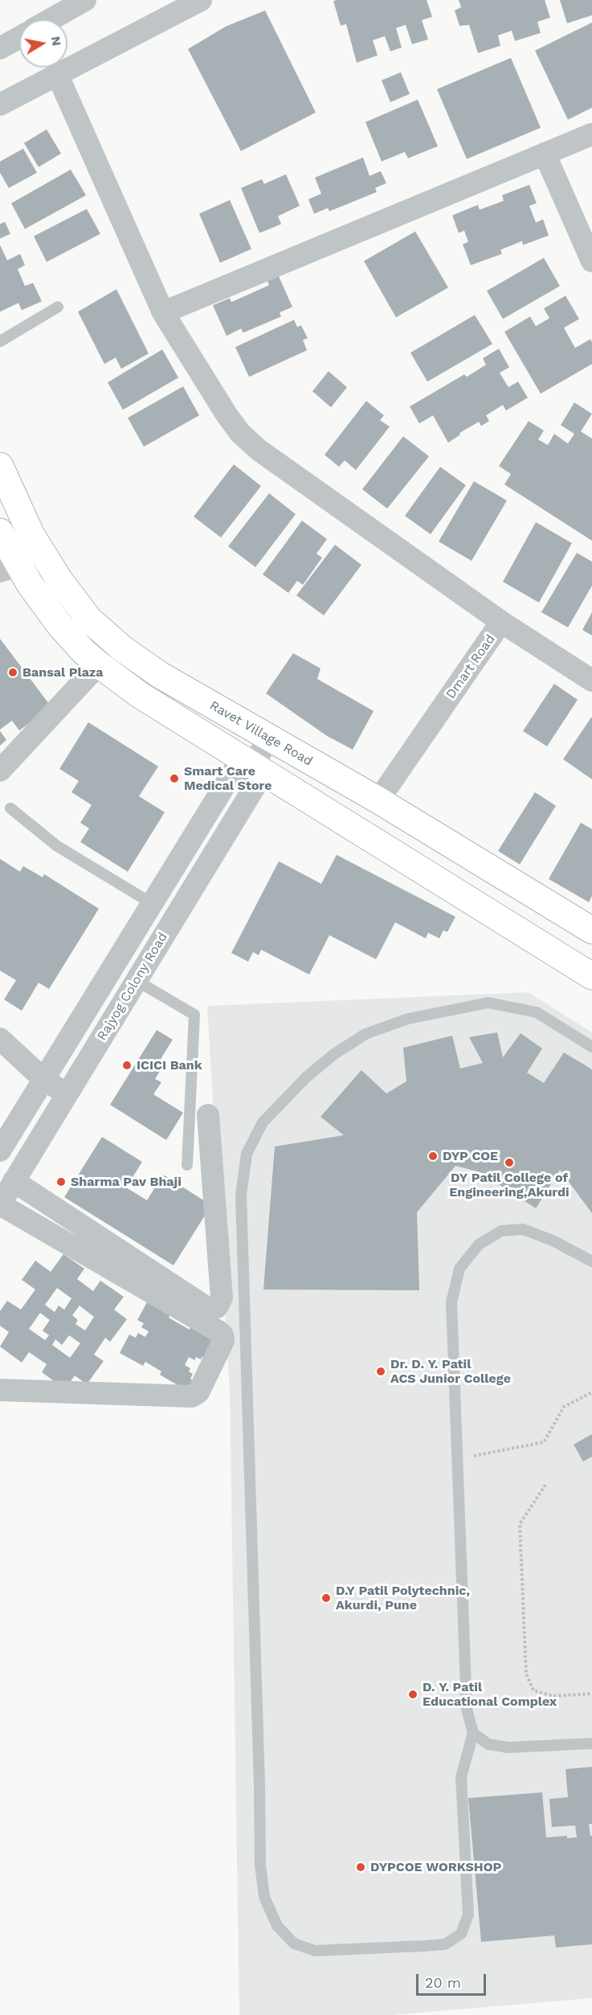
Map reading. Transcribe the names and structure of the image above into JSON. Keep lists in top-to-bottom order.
{
  "streets": {
    "main road": ["Ravet Village Road"],
    "street": ["Dmart Road", "Rajyog Colony Road"]
  },
  "crossings": [
    ["Dmart Road", "Ravet Village Road"]
  ],
  "places": [
    "Bansal Plaza",
    "Smart Care Medical Store",
    "ICICI Bank",
    "DYP COE",
    "DY Patil College of Engineering,Akurdi",
    "Sharma Pav Bhaji",
    "Dr. D. Y. Patil ACS Junior College",
    "D.Y Patil Polytechnic, Akurdi, Pune",
    "D. Y. Patil Educational Complex",
    "DYPCOE WORKSHOP"
  ],
  "scale_bar": "20 m",
  "north": "right"
}
